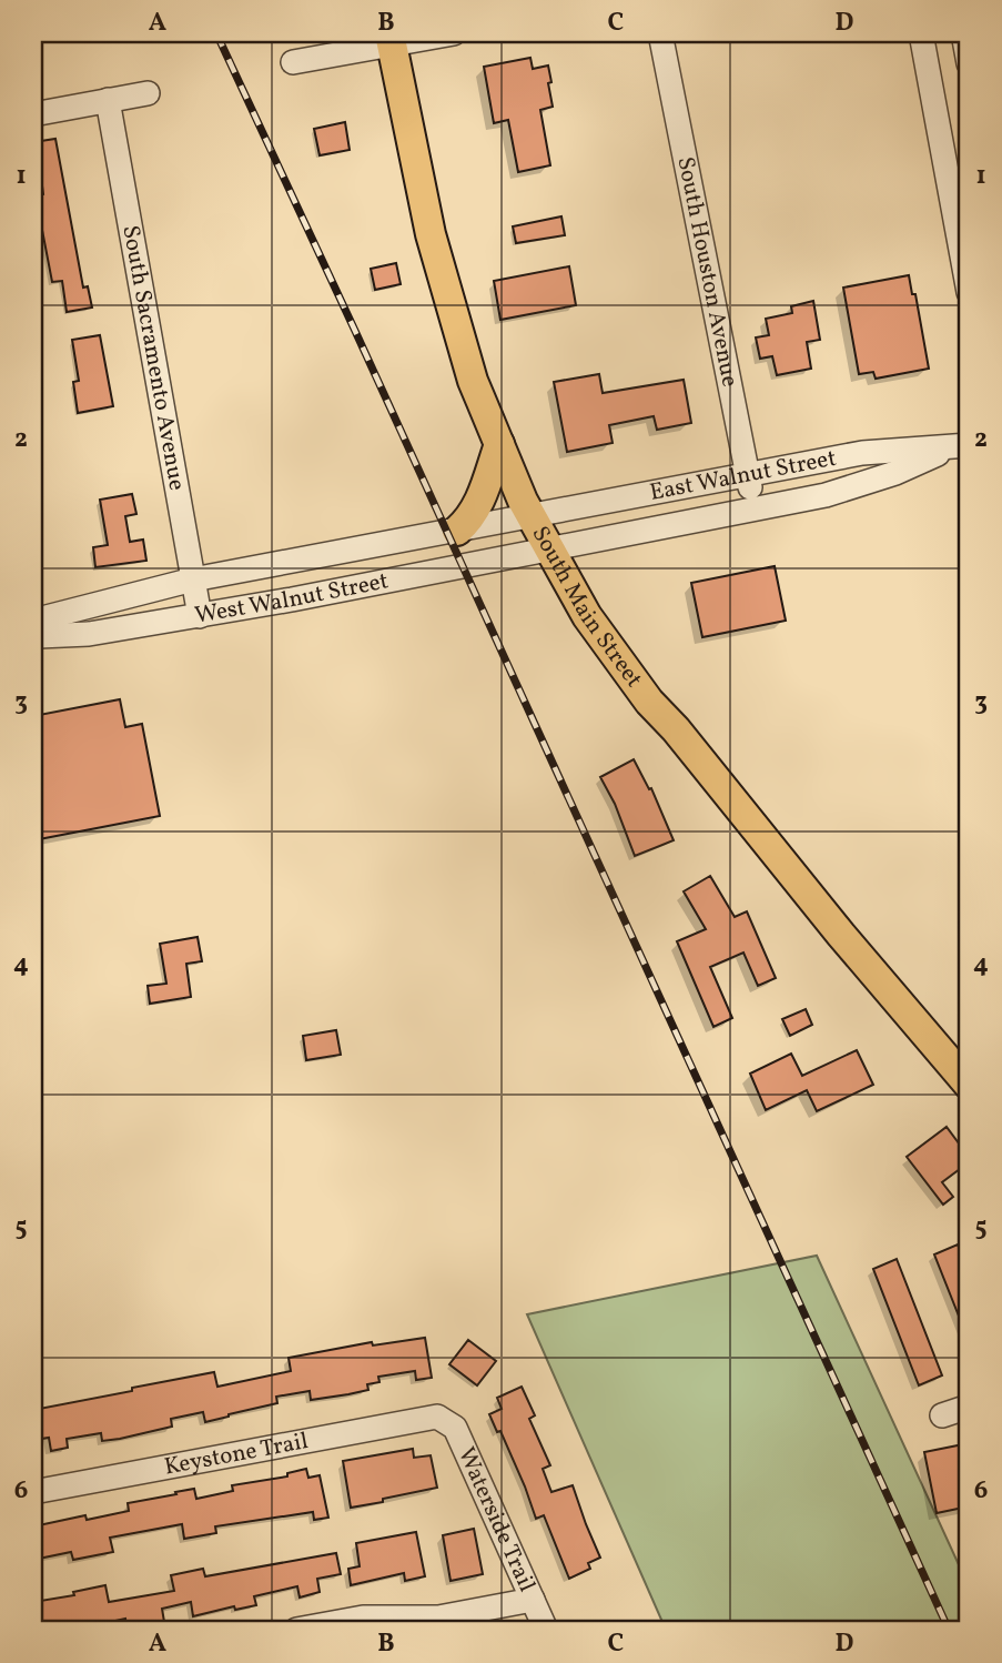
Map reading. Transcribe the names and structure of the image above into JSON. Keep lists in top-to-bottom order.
{
  "streets": {
    "main road": ["South Main Street"],
    "street": [
      "South Houston Avenue",
      "South Sacramento Avenue",
      "East Walnut Street",
      "West Walnut Street",
      "Keystone Trail",
      "Waterside Trail"
    ]
  },
  "crossings": [
    ["South Houston Avenue", "East Walnut Street"],
    ["South Sacramento Avenue", "West Walnut Street"],
    ["East Walnut Street", "West Walnut Street"],
    ["East Walnut Street", "South Main Street"],
    ["West Walnut Street", "South Main Street"],
    ["Keystone Trail", "Waterside Trail"]
  ],
  "grid": {
    "columns": [
      "A",
      "B",
      "C",
      "D"
    ],
    "rows": [
      "1",
      "2",
      "3",
      "4",
      "5",
      "6"
    ]
  }
}
